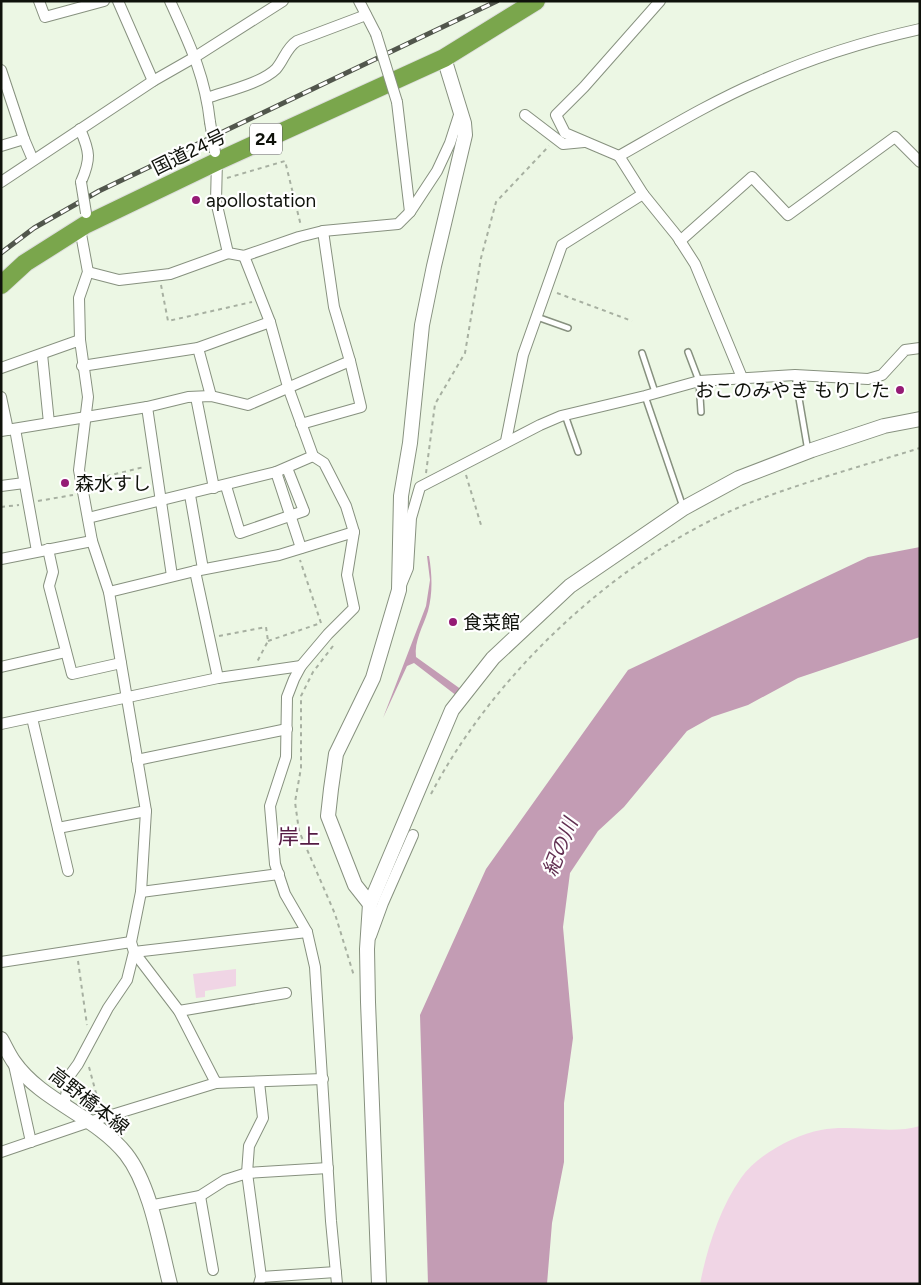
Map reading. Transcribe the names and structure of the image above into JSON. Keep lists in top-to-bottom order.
{
  "streets": {
    "highway": ["24", "国道24号"],
    "street": ["高野橋本線"]
  },
  "districts": ["岸上"],
  "water": ["紀の川"],
  "places": [
    "apollostation",
    "おこのみやき もりした",
    "森水すし",
    "食菜館"
  ]
}
